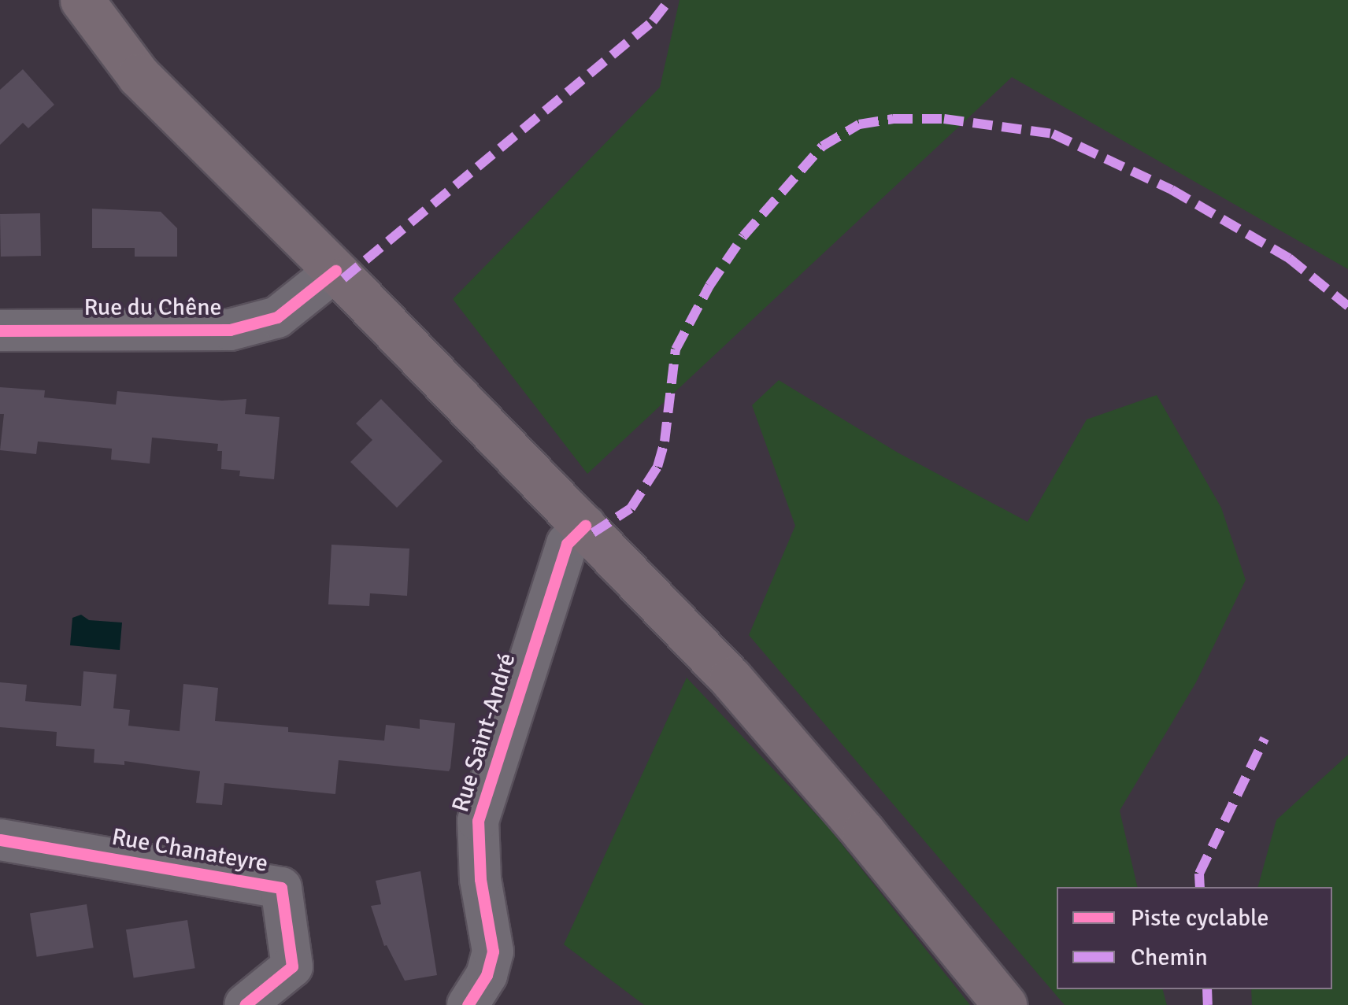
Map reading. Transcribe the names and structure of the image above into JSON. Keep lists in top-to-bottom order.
{
  "streets": {
    "street": ["Rue du Chêne", "Rue Saint-André", "Rue Chanateyre"]
  },
  "legend": ["Piste cyclable", "Chemin"]
}
